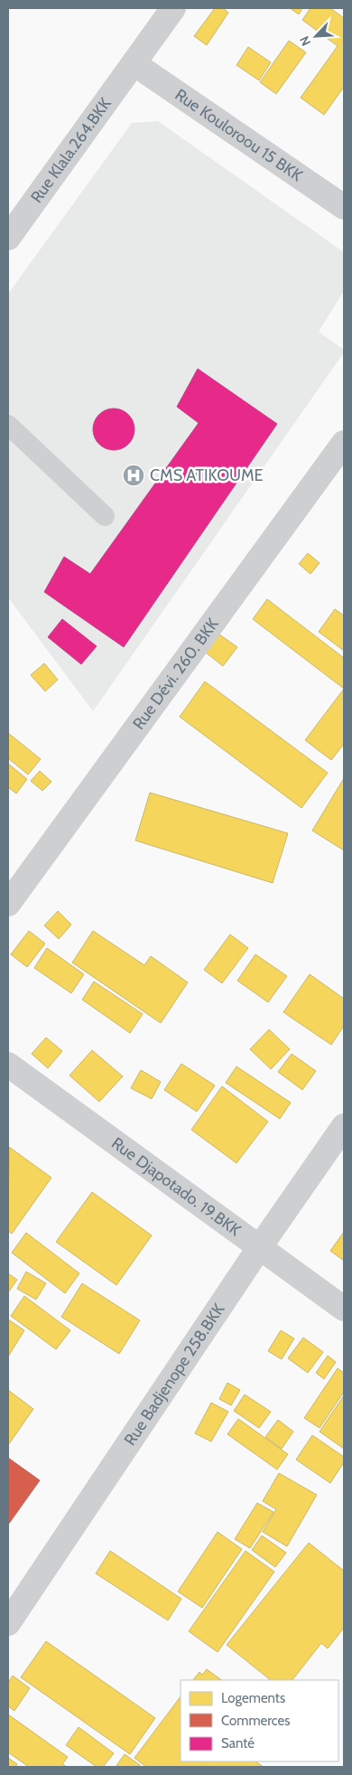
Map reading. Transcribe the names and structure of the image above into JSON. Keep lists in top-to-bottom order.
{
  "streets": {
    "street": [
      "Rue Kouloroou 15 BKK",
      "Rue Klala.264.BKK",
      "Rue Dévi. 260. BKK",
      "Rue Djapotado. 19.BKK",
      "Rue Badjenope 258.BKK"
    ]
  },
  "crossings": [
    ["Rue Kouloroou 15 BKK", "Rue Klala.264.BKK"],
    ["Rue Djapotado. 19.BKK", "Rue Badjenope 258.BKK"]
  ],
  "places": {
    "hospital": ["CMS ATIKOUME"]
  },
  "legend": ["Logements", "Commerces", "Santé"],
  "north": "bottom left"
}
